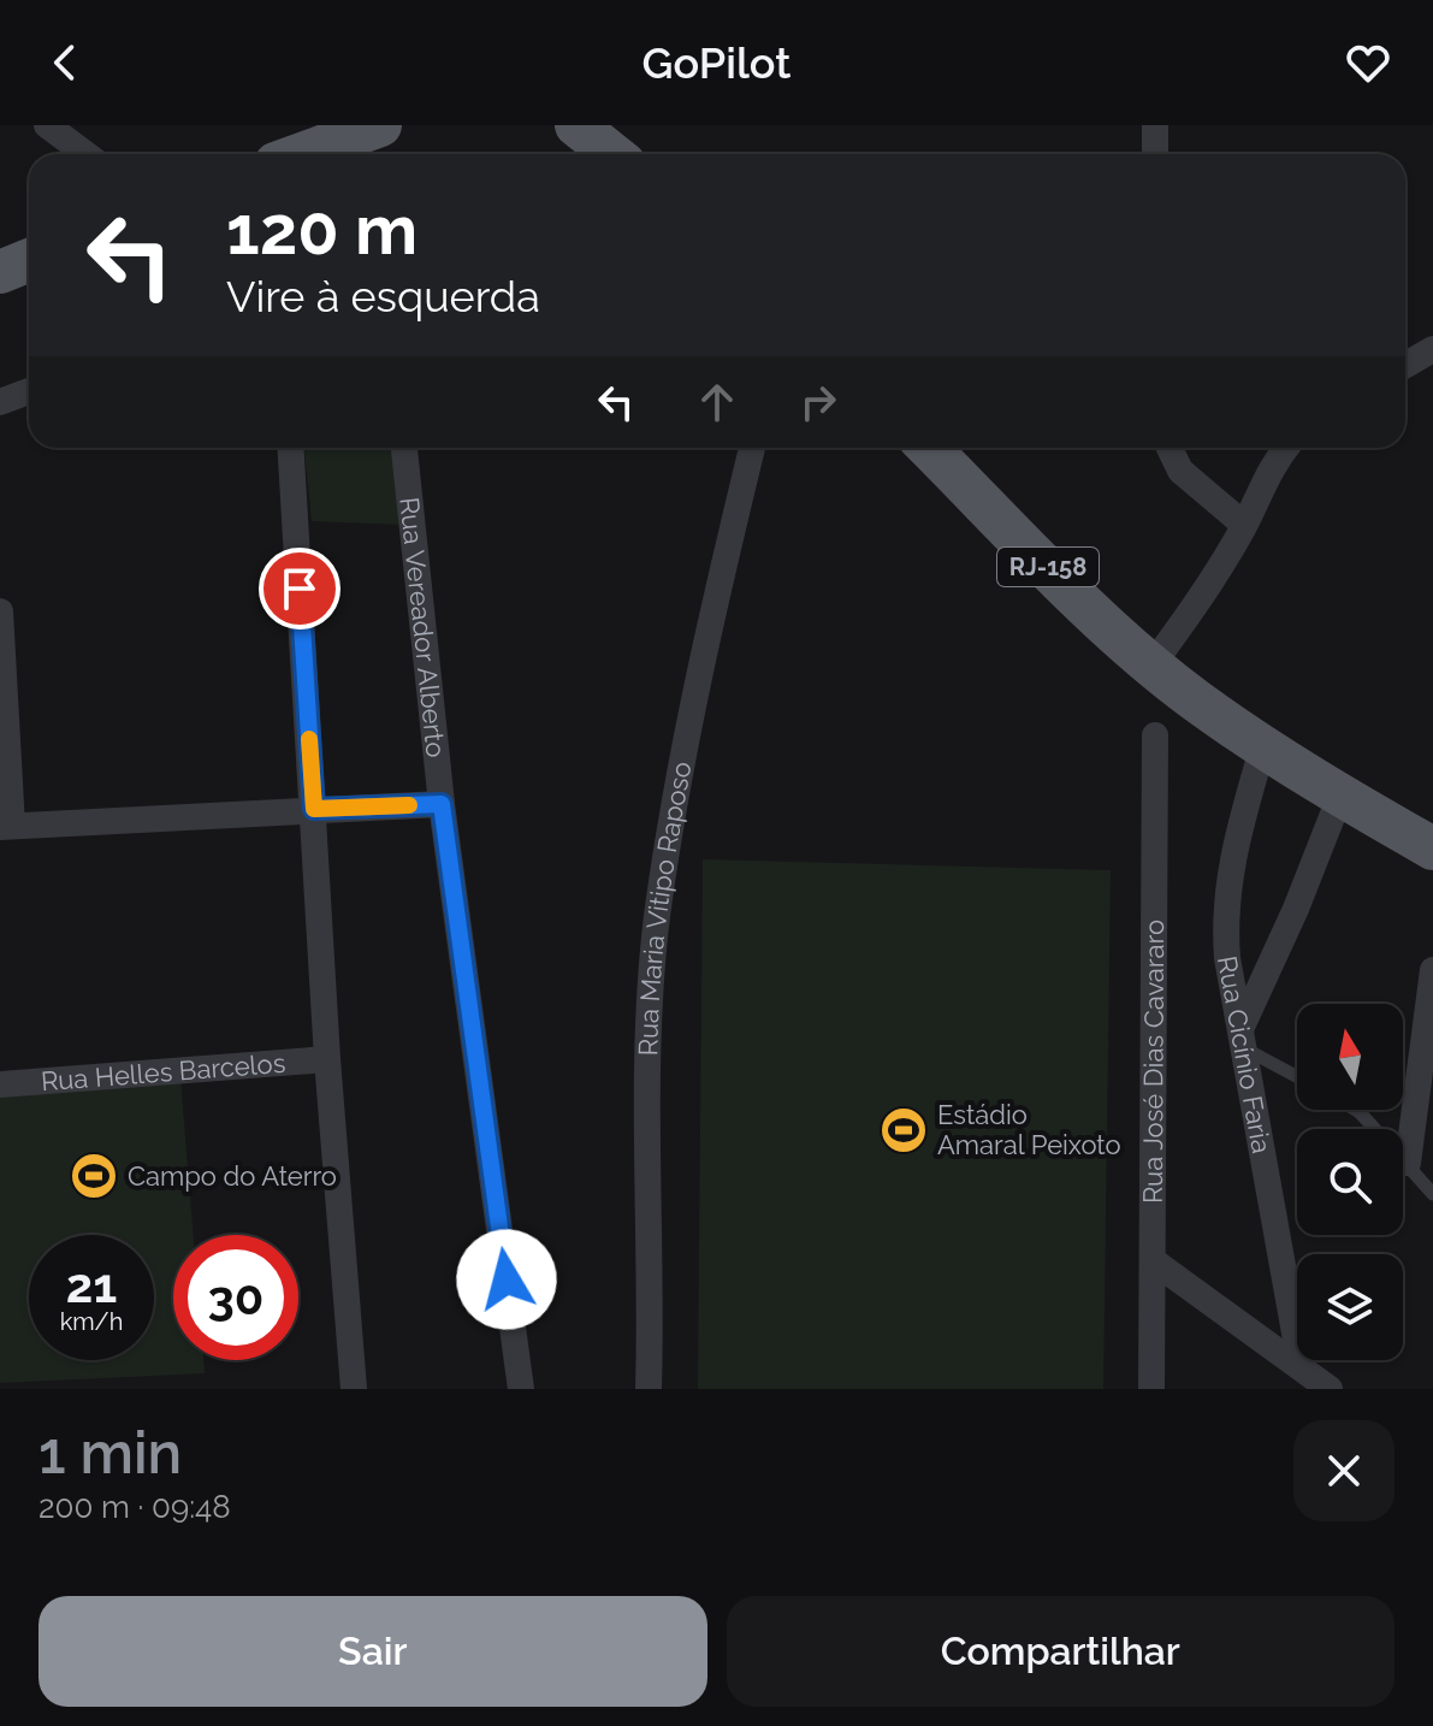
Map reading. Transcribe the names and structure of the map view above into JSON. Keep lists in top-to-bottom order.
{
  "streets": {
    "main road": ["RJ-158"],
    "street": [
      "Rua Vereador Alberto",
      "Rua Maria Vitipo Raposo",
      "Rua Cicínio Faria",
      "Rua José Dias Cavararo",
      "Rua Helles Barcelos"
    ]
  },
  "crossings": [
    ["RJ-158", "Rua Cicínio Faria"]
  ],
  "places": {
    "sports": ["Estádio Amaral Peixoto", "Campo do Aterro"]
  },
  "north": "top",
  "page": {
    "header": "GoPilot",
    "turn": ["120 m", "Vire à esquerda"],
    "speed": "21 km/h",
    "limit": "30",
    "heading": ["1 min", "200 m · 09:48"],
    "buttons": ["Sair", "Compartilhar"]
  }
}
